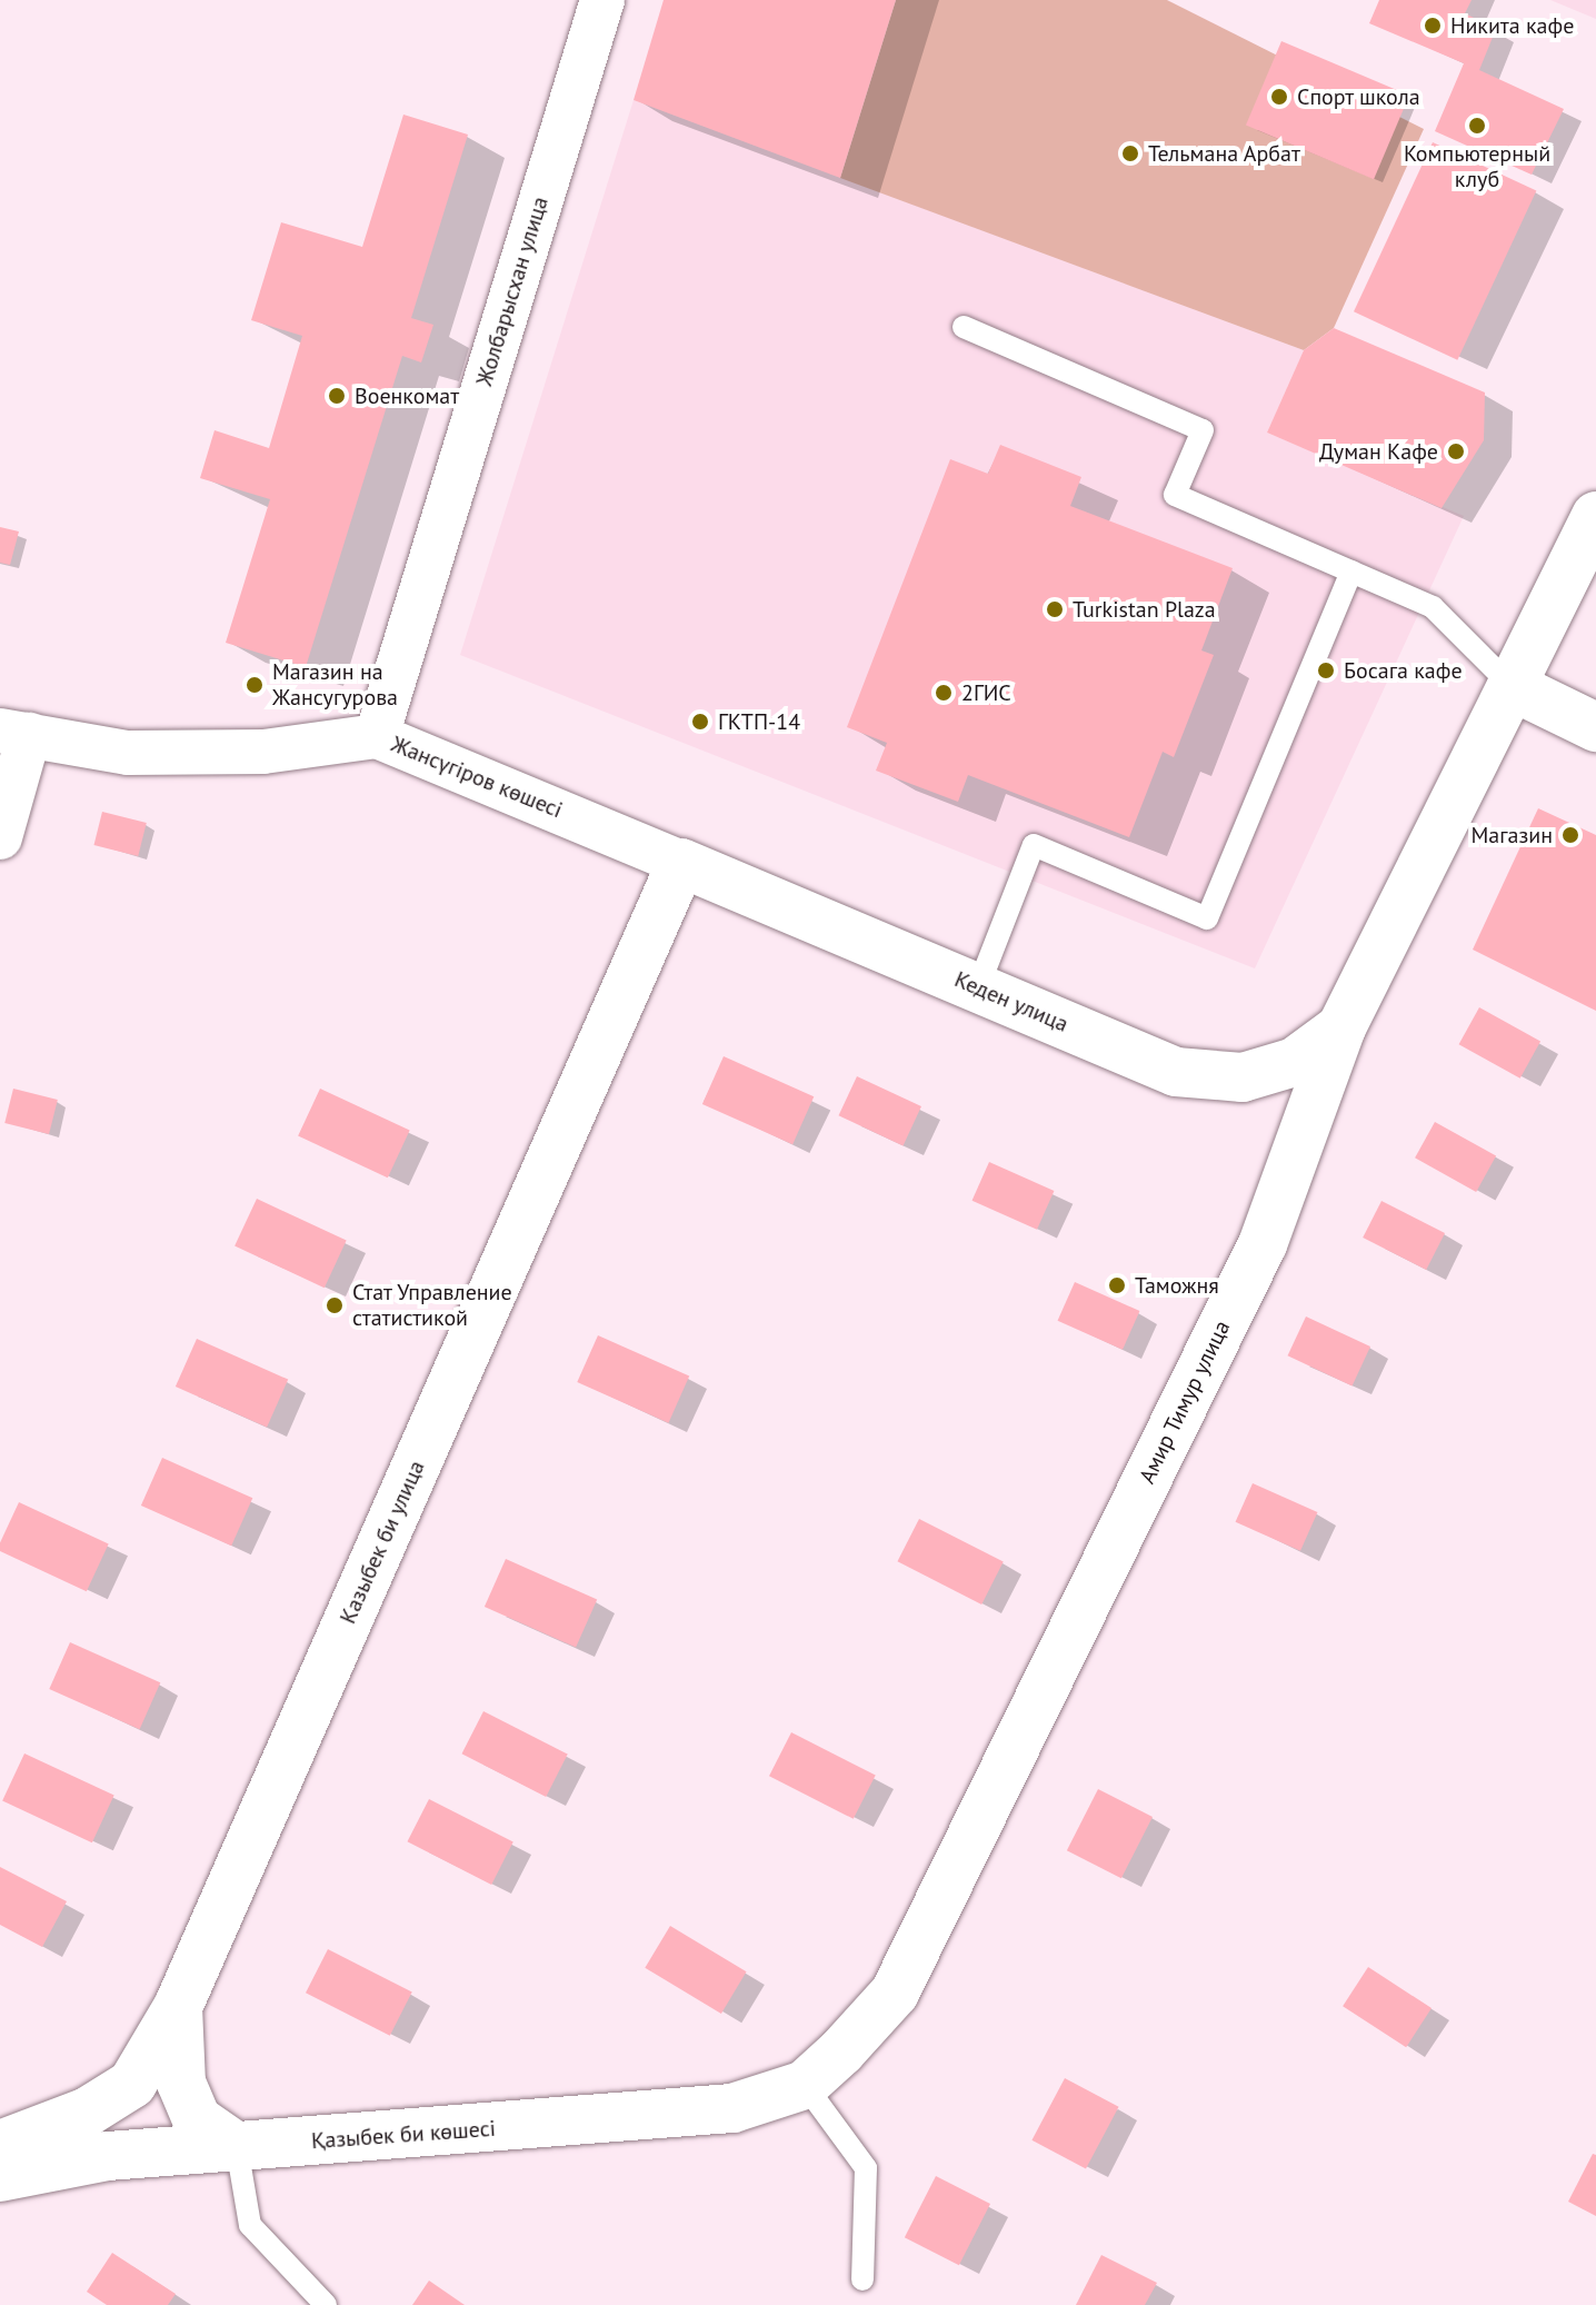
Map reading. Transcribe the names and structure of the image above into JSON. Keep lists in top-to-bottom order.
{
  "streets": {
    "main road": [
      "Кеден улица",
      "Амир Тимур улица",
      "Казыбек би улица",
      "Қазыбек би көшесі"
    ],
    "street": ["Жолбарысхан улица", "Жансүгіров көшесі"]
  },
  "crossings": [
    ["Жолбарысхан улица", "Жансүгіров көшесі"],
    ["Жансүгіров көшесі", "Кеден улица"],
    ["Жансүгіров көшесі", "Казыбек би улица"],
    ["Кеден улица", "Амир Тимур улица"],
    ["Кеден улица", "Казыбек би улица"],
    ["Амир Тимур улица", "Қазыбек би көшесі"]
  ],
  "places": [
    "Никита кафе",
    "Спорт школа",
    "Компьютерный клуб",
    "Тельмана Арбат",
    "Военкомат",
    "Думан Кафе",
    "Turkistan Plaza",
    "Босага кафе",
    "Магазин на Жансугурова",
    "2ГИС",
    "ГКТП-14",
    "Магазин",
    "Таможня",
    "Стат Управление статистикой"
  ]
}
